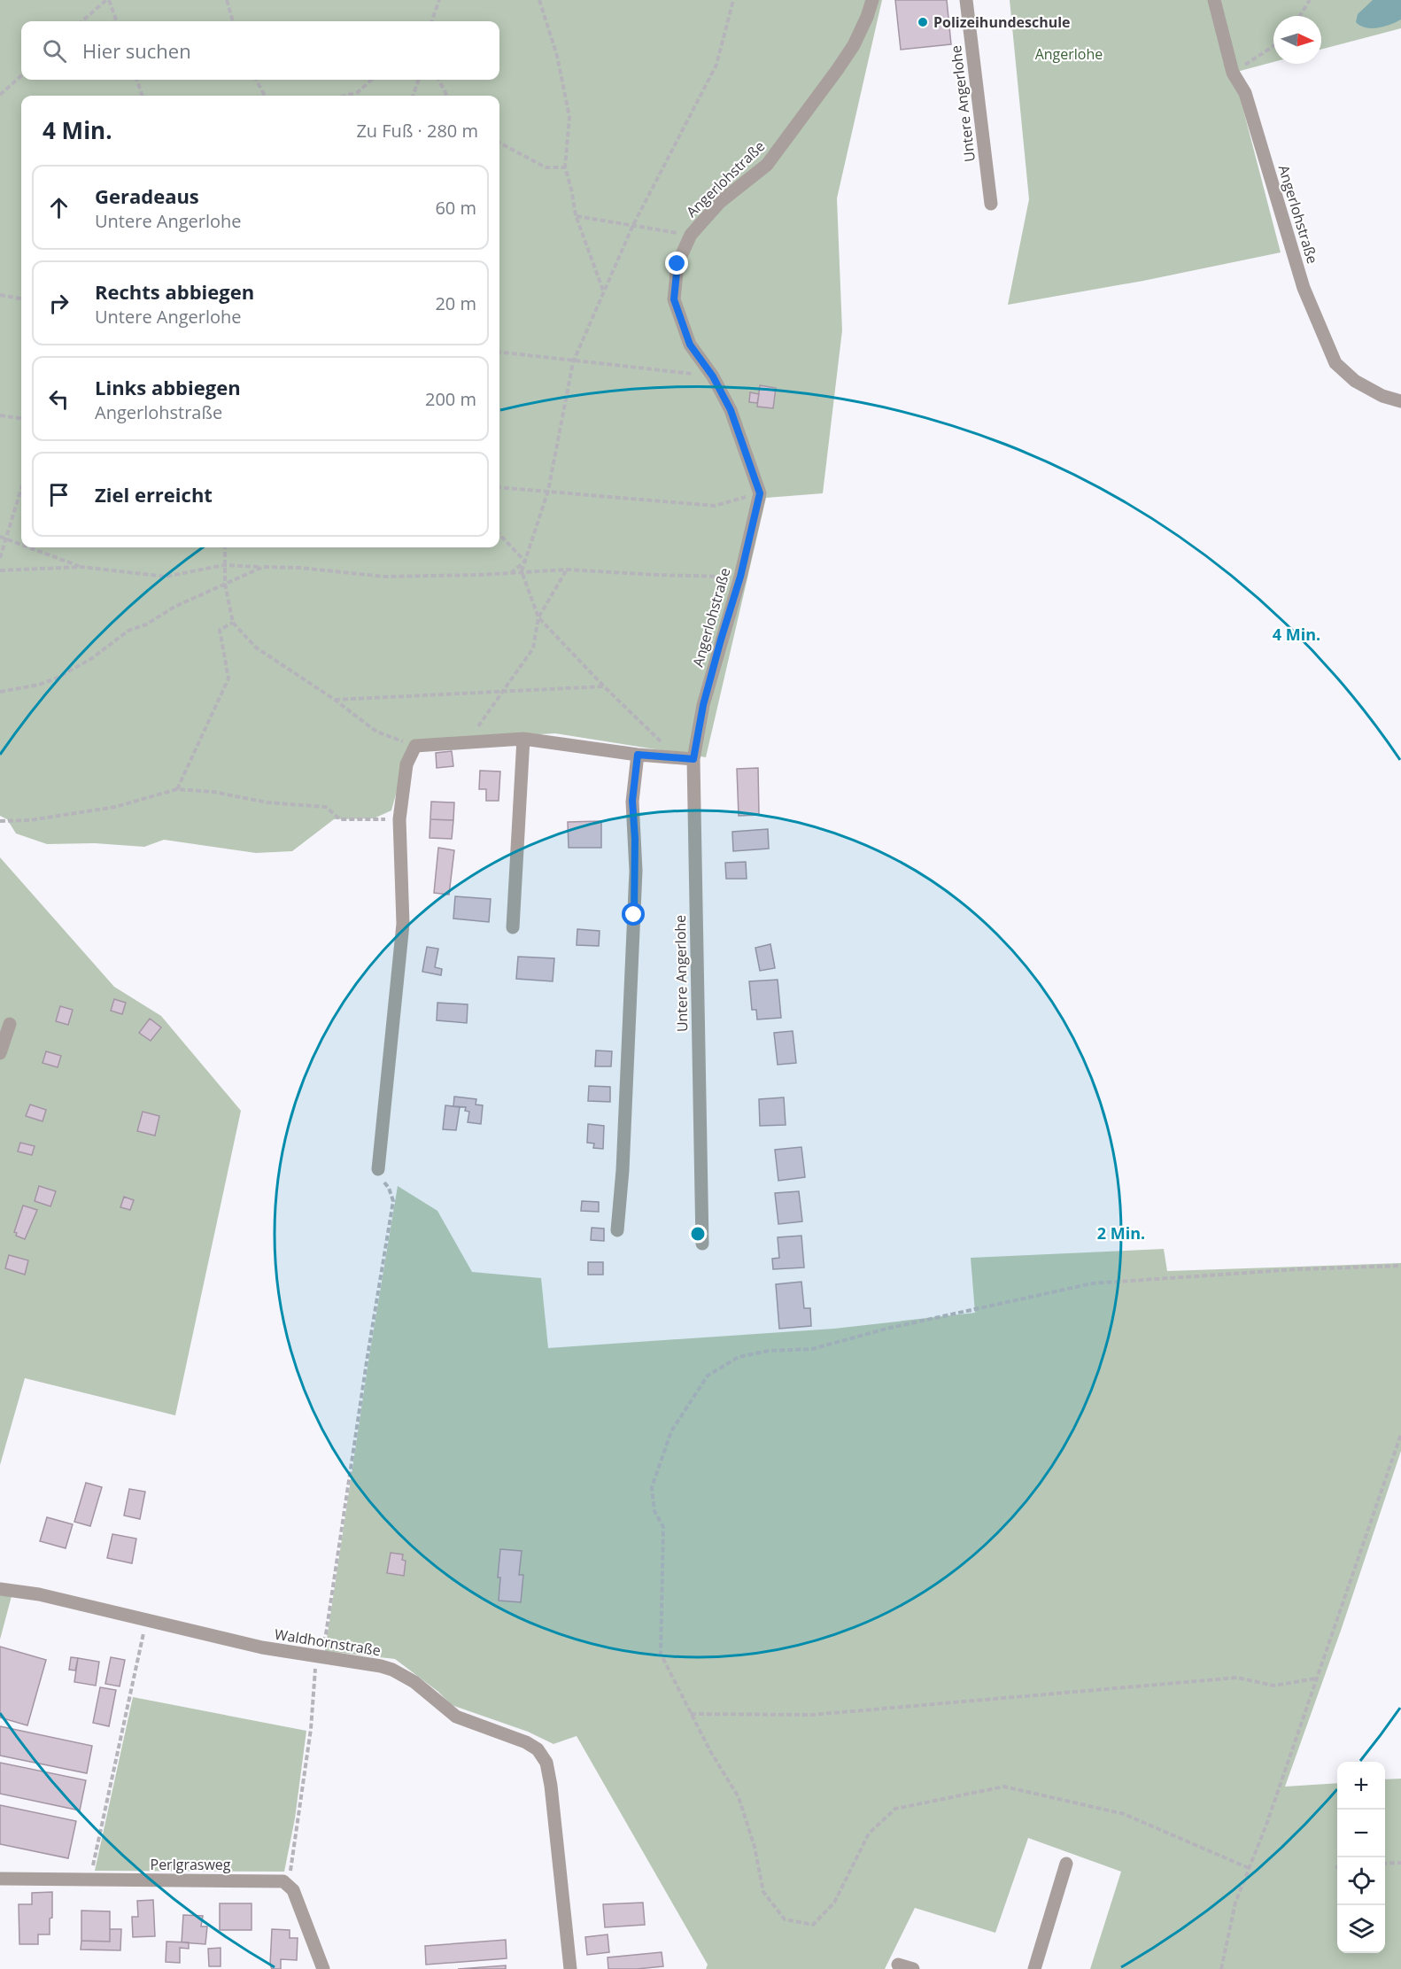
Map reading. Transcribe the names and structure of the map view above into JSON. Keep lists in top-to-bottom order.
{
  "streets": {
    "street": [
      "Untere Angerlohe",
      "Angerlohstraße",
      "Waldhornstraße",
      "Perlgrasweg"
    ]
  },
  "crossings": [
    ["Untere Angerlohe", "Angerlohstraße"]
  ],
  "parks": ["Angerlohe"],
  "places": ["Polizeihundeschule"],
  "north": "right",
  "page": {
    "search": "Hier suchen",
    "heading": ["4 Min.", "Zu Fuß · 280 m"],
    "list": [
      ["Geradeaus", "Untere Angerlohe", "60 m"],
      ["Rechts abbiegen", "Untere Angerlohe", "20 m"],
      ["Links abbiegen", "Angerlohstraße", "200 m"],
      "Ziel erreicht"
    ],
    "map_buttons": ["+", "−"]
  },
  "rings": ["4 Min.", "2 Min."]
}
